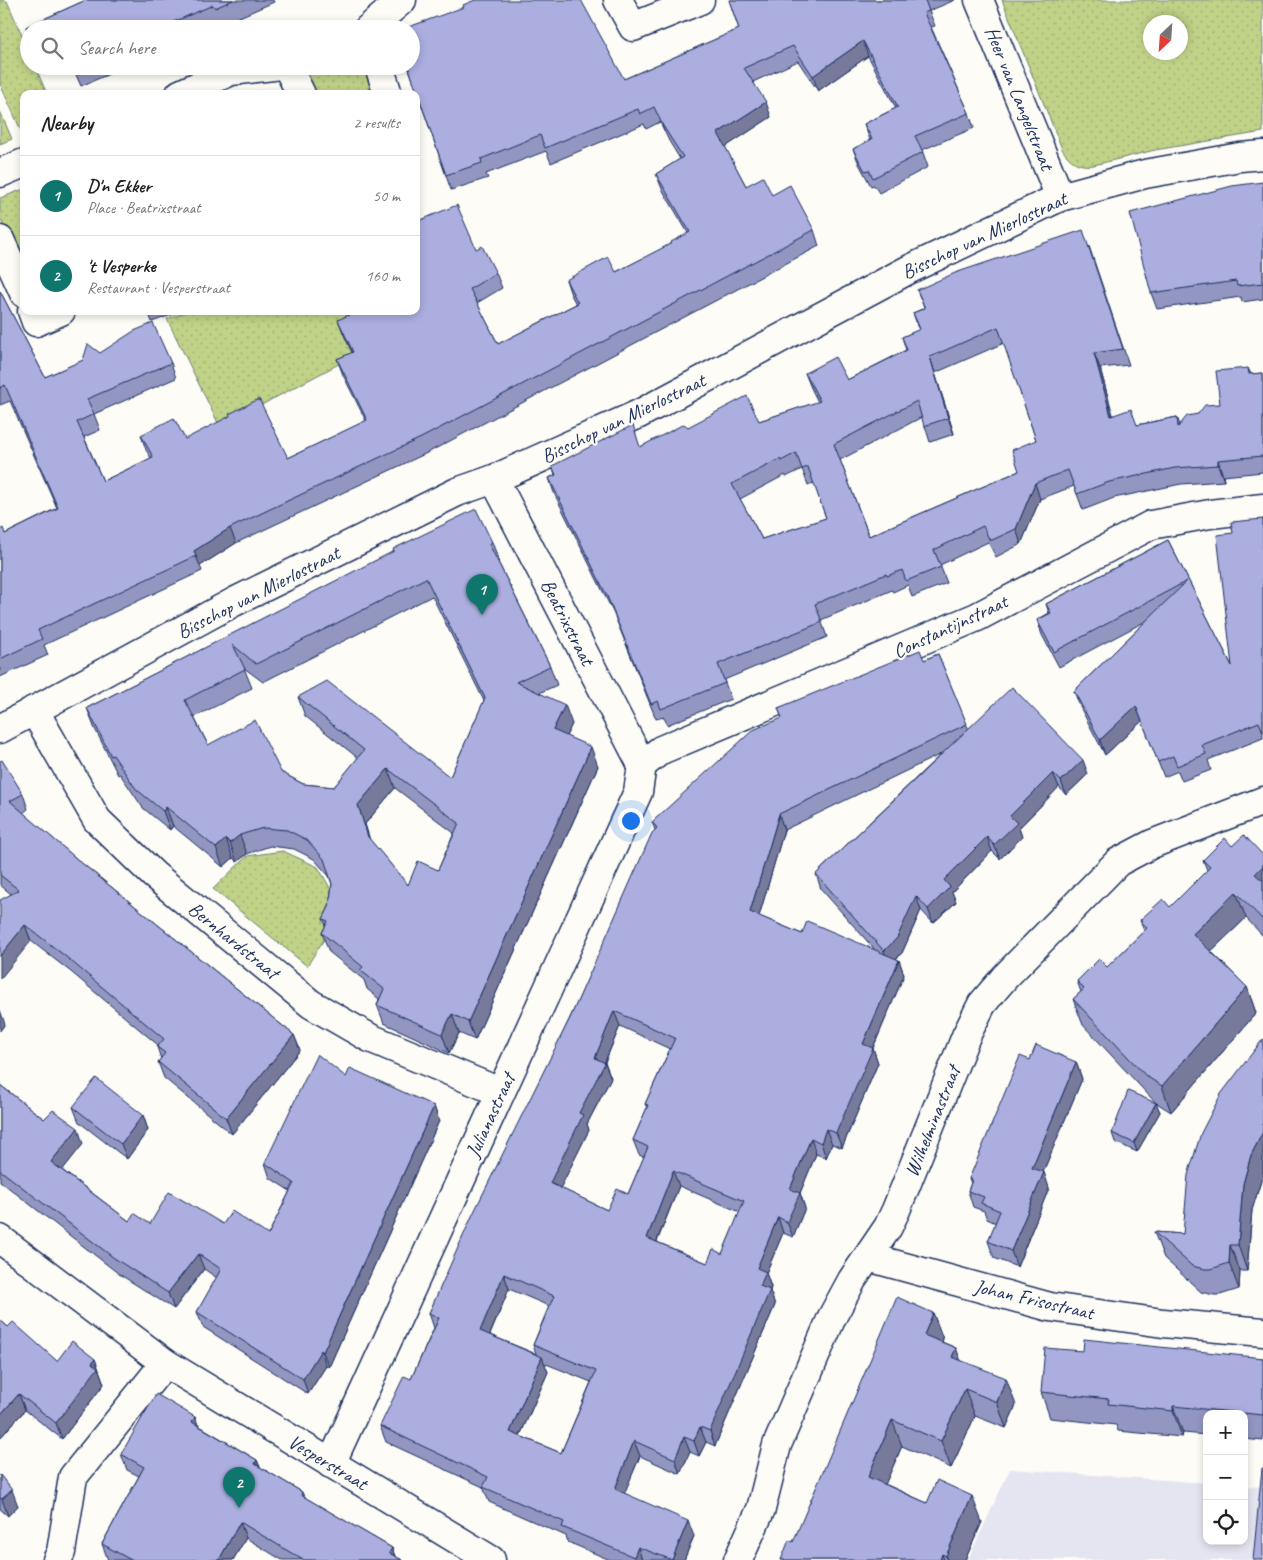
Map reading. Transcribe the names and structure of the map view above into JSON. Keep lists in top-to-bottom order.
{
  "streets": {
    "street": [
      "Heer van Langelstraat",
      "Bisschop van Mierlostraat",
      "Beatrixstraat",
      "Constantijnstraat",
      "Bernhardstraat",
      "Julianastraat",
      "Wilhelminastraat",
      "Johan Frisostraat",
      "Vesperstraat"
    ]
  },
  "crossings": [
    ["Heer van Langelstraat", "Bisschop van Mierlostraat"],
    ["Bisschop van Mierlostraat", "Beatrixstraat"],
    ["Bisschop van Mierlostraat", "Bernhardstraat"],
    ["Beatrixstraat", "Constantijnstraat"],
    ["Beatrixstraat", "Julianastraat"],
    ["Constantijnstraat", "Julianastraat"],
    ["Bernhardstraat", "Julianastraat"],
    ["Julianastraat", "Vesperstraat"],
    ["Wilhelminastraat", "Johan Frisostraat"]
  ],
  "north": "bottom left",
  "page": {
    "search": "Search here",
    "heading": ["Nearby", "2 results"],
    "list": [
      {
        "mark": "1",
        "name": "D'n Ekker",
        "note": "Place · Beatrixstraat",
        "value": "50 m"
      },
      {
        "mark": "2",
        "name": "'t Vesperke",
        "note": "Restaurant · Vesperstraat",
        "value": "160 m"
      }
    ],
    "pins": ["1", "2"],
    "map_buttons": ["+", "−"]
  }
}
